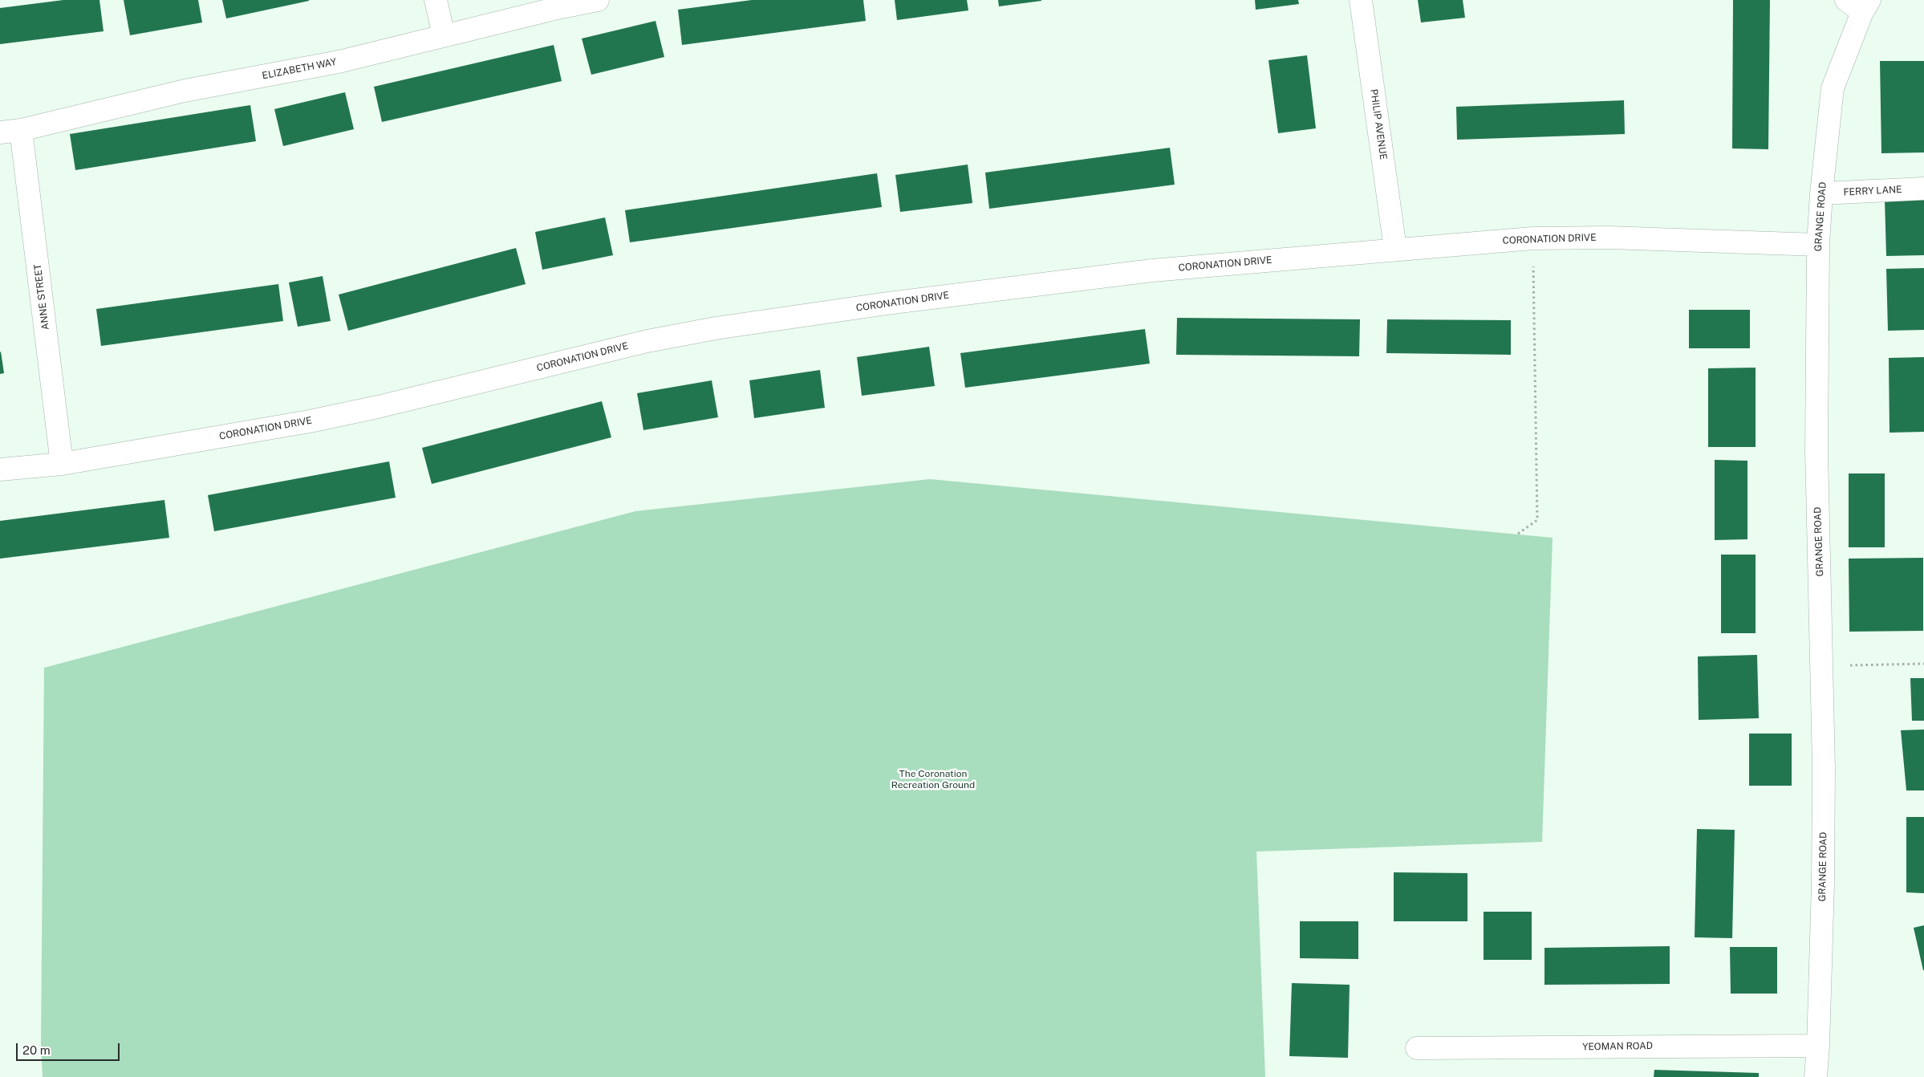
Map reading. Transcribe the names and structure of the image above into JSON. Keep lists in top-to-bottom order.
{
  "streets": {
    "street": [
      "ELIZABETH WAY",
      "PHILIP AVENUE",
      "FERRY LANE",
      "GRANGE ROAD",
      "CORONATION DRIVE",
      "ANNE STREET",
      "YEOMAN ROAD"
    ]
  },
  "crossings": [
    ["ELIZABETH WAY", "ANNE STREET"],
    ["PHILIP AVENUE", "CORONATION DRIVE"],
    ["FERRY LANE", "GRANGE ROAD"],
    ["GRANGE ROAD", "CORONATION DRIVE"],
    ["GRANGE ROAD", "YEOMAN ROAD"],
    ["CORONATION DRIVE", "ANNE STREET"]
  ],
  "parks": ["The Coronation Recreation Ground"],
  "scale_bar": "20 m"
}
